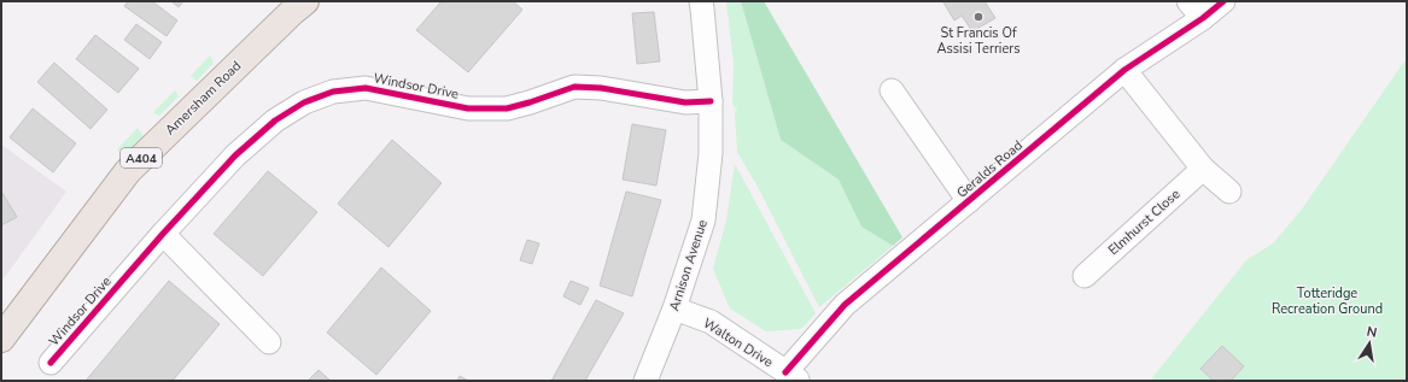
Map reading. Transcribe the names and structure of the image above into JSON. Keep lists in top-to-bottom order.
{
  "streets": {
    "main road": ["Amersham Road", "A404"],
    "street": [
      "Windsor Drive",
      "Geralds Road",
      "Elmhurst Close",
      "Arnison Avenue",
      "Walton Drive"
    ]
  },
  "crossings": [
    ["Windsor Drive", "Arnison Avenue"],
    ["Geralds Road", "Walton Drive"],
    ["Arnison Avenue", "Walton Drive"]
  ],
  "parks": ["Totteridge Recreation Ground"],
  "places": ["St Francis Of Assisi Terriers"],
  "north": "top"
}
